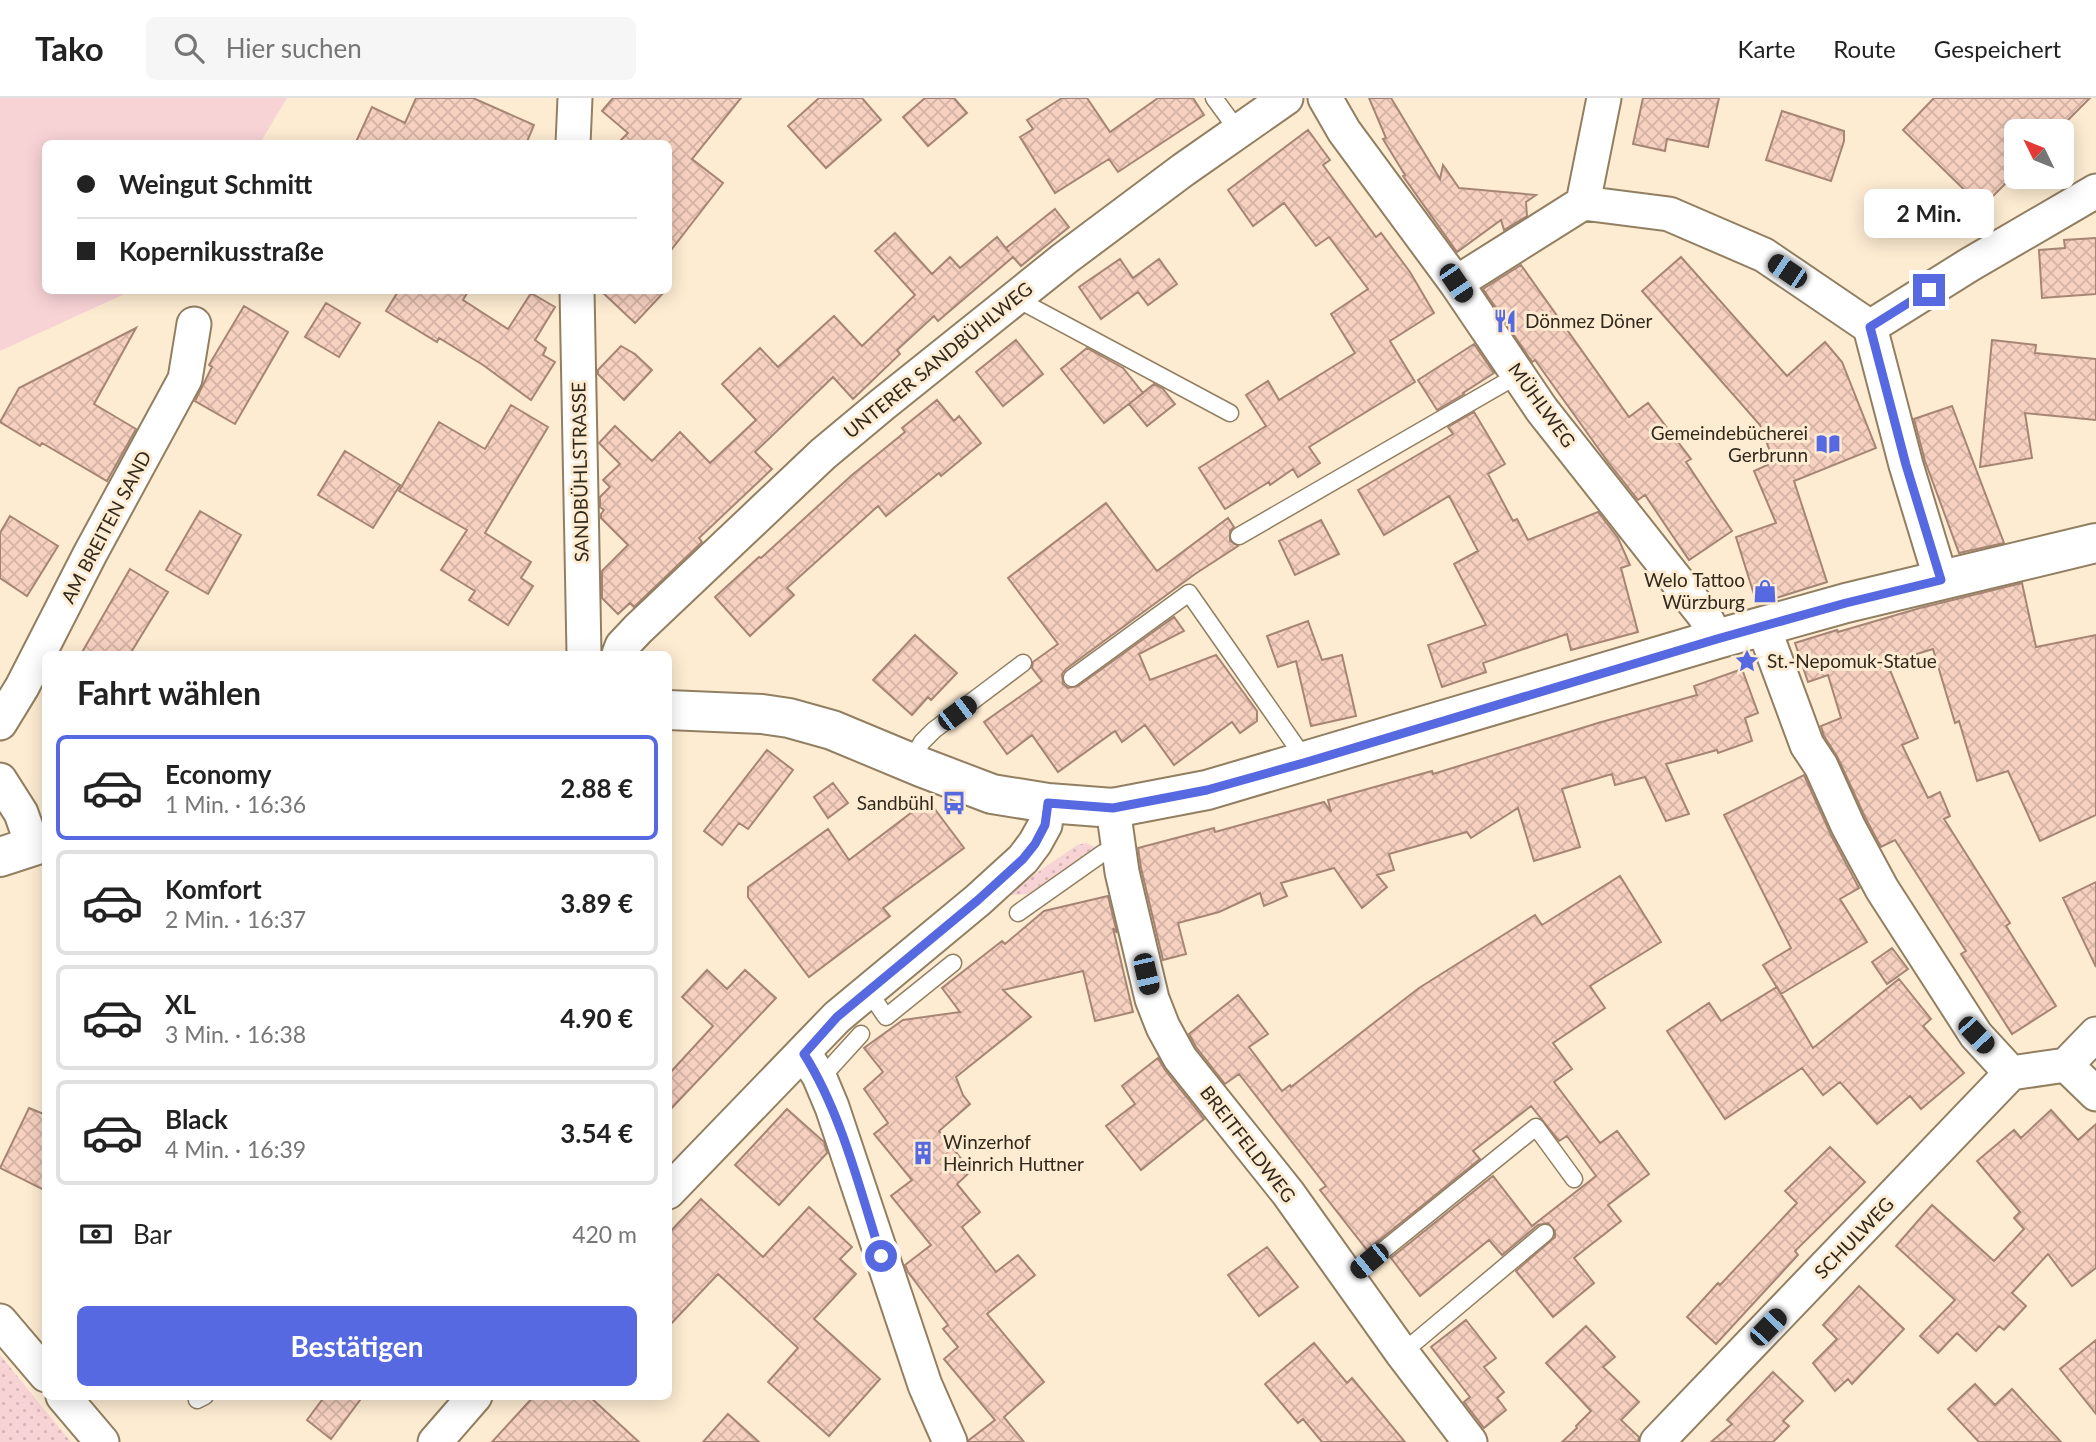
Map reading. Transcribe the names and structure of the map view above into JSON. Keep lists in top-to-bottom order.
{
  "streets": {
    "street": [
      "UNTERER SANDBÜHLWEG",
      "MÜHLWEG",
      "SANDBÜHLSTRASSE",
      "AM BREITEN SAND",
      "BREITFELDWEG",
      "SCHULWEG"
    ]
  },
  "places": {
    "restaurant": ["Dönmez Döner"],
    "library": ["Gemeindebücherei Gerbrunn"],
    "shop": ["Welo Tattoo Würzburg"],
    "place": ["St.-Nepomuk-Statue"],
    "bus stop": ["Sandbühl"],
    "building": ["Winzerhof Heinrich Huttner"]
  },
  "north": "top left",
  "page": {
    "header": "Tako",
    "search": "Hier suchen",
    "nav": ["Karte", "Route", "Gespeichert"],
    "banner": ["Weingut Schmitt", "Kopernikusstraße"],
    "bubble": "2 Min.",
    "heading": "Fahrt wählen",
    "list": [
      {
        "name": "Economy",
        "note": "1 Min. · 16:36",
        "value": "2.88 €"
      },
      {
        "name": "Komfort",
        "note": "2 Min. · 16:37",
        "value": "3.89 €"
      },
      {
        "name": "XL",
        "note": "3 Min. · 16:38",
        "value": "4.90 €"
      },
      {
        "name": "Black",
        "note": "4 Min. · 16:39",
        "value": "3.54 €"
      }
    ],
    "pay": ["Bar", "420 m"],
    "buttons": "Bestätigen"
  }
}
